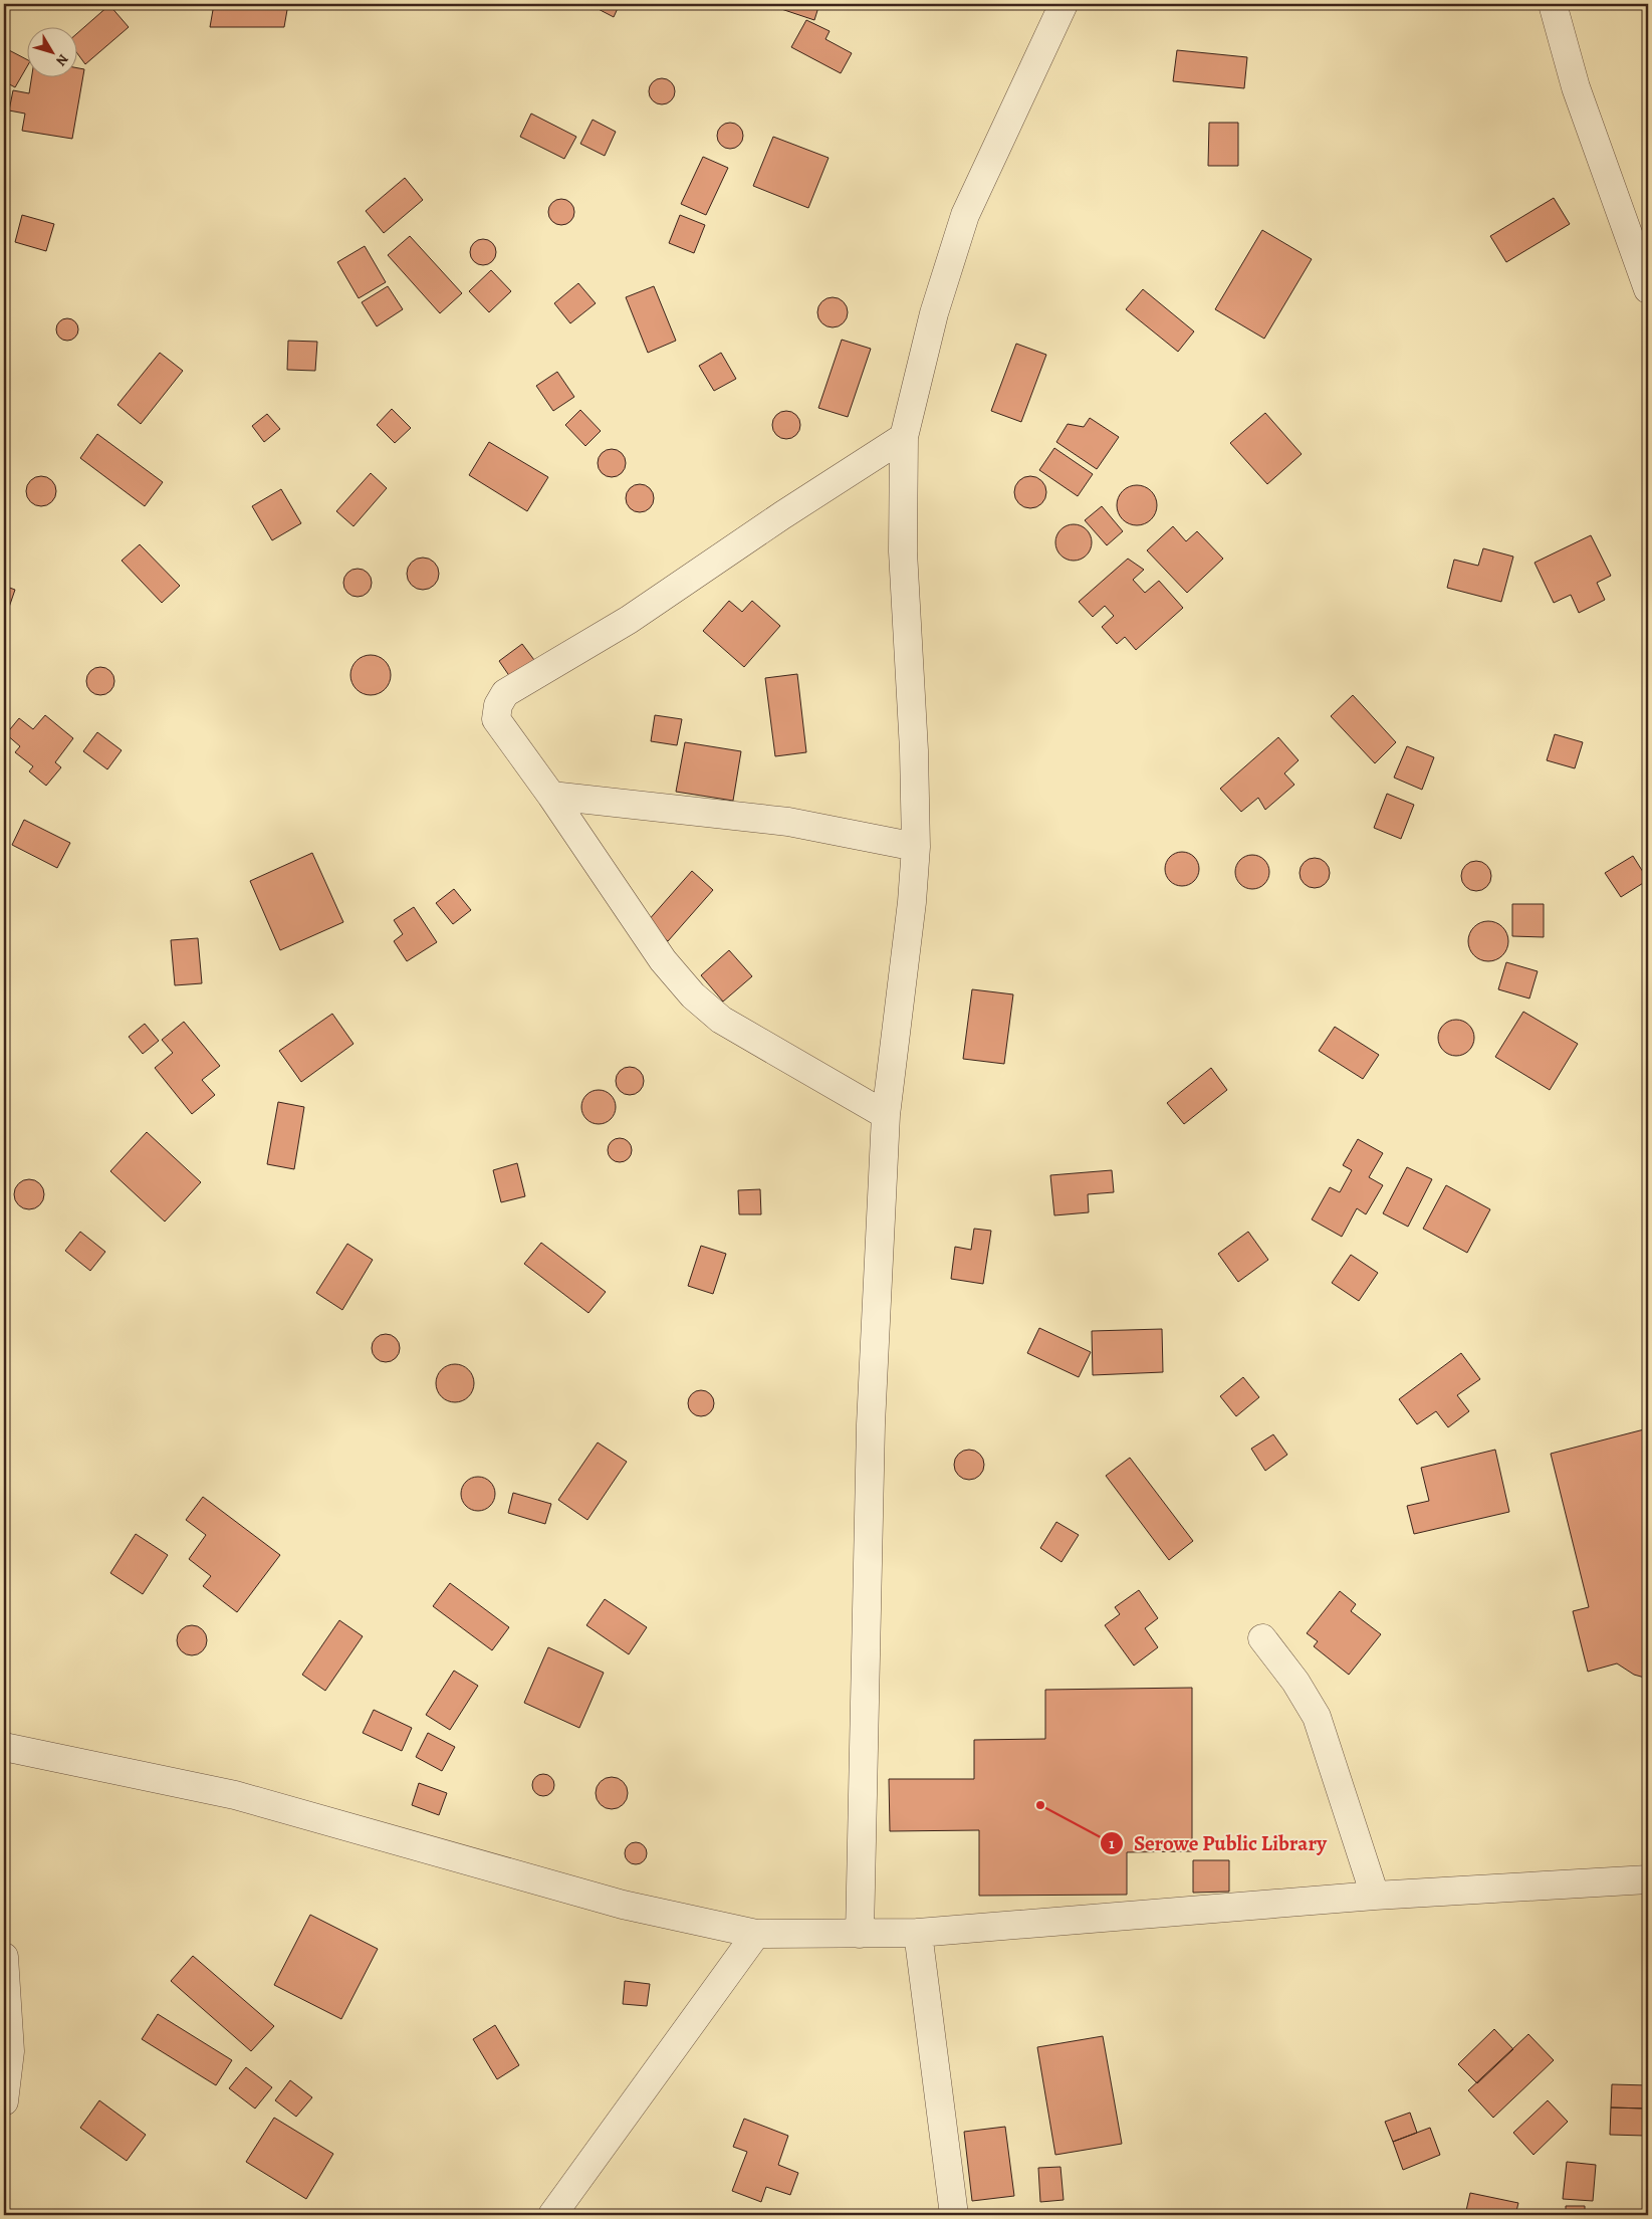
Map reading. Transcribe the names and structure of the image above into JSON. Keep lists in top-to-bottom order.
{
  "places": ["Serowe Public Library"],
  "north": "bottom right"
}
